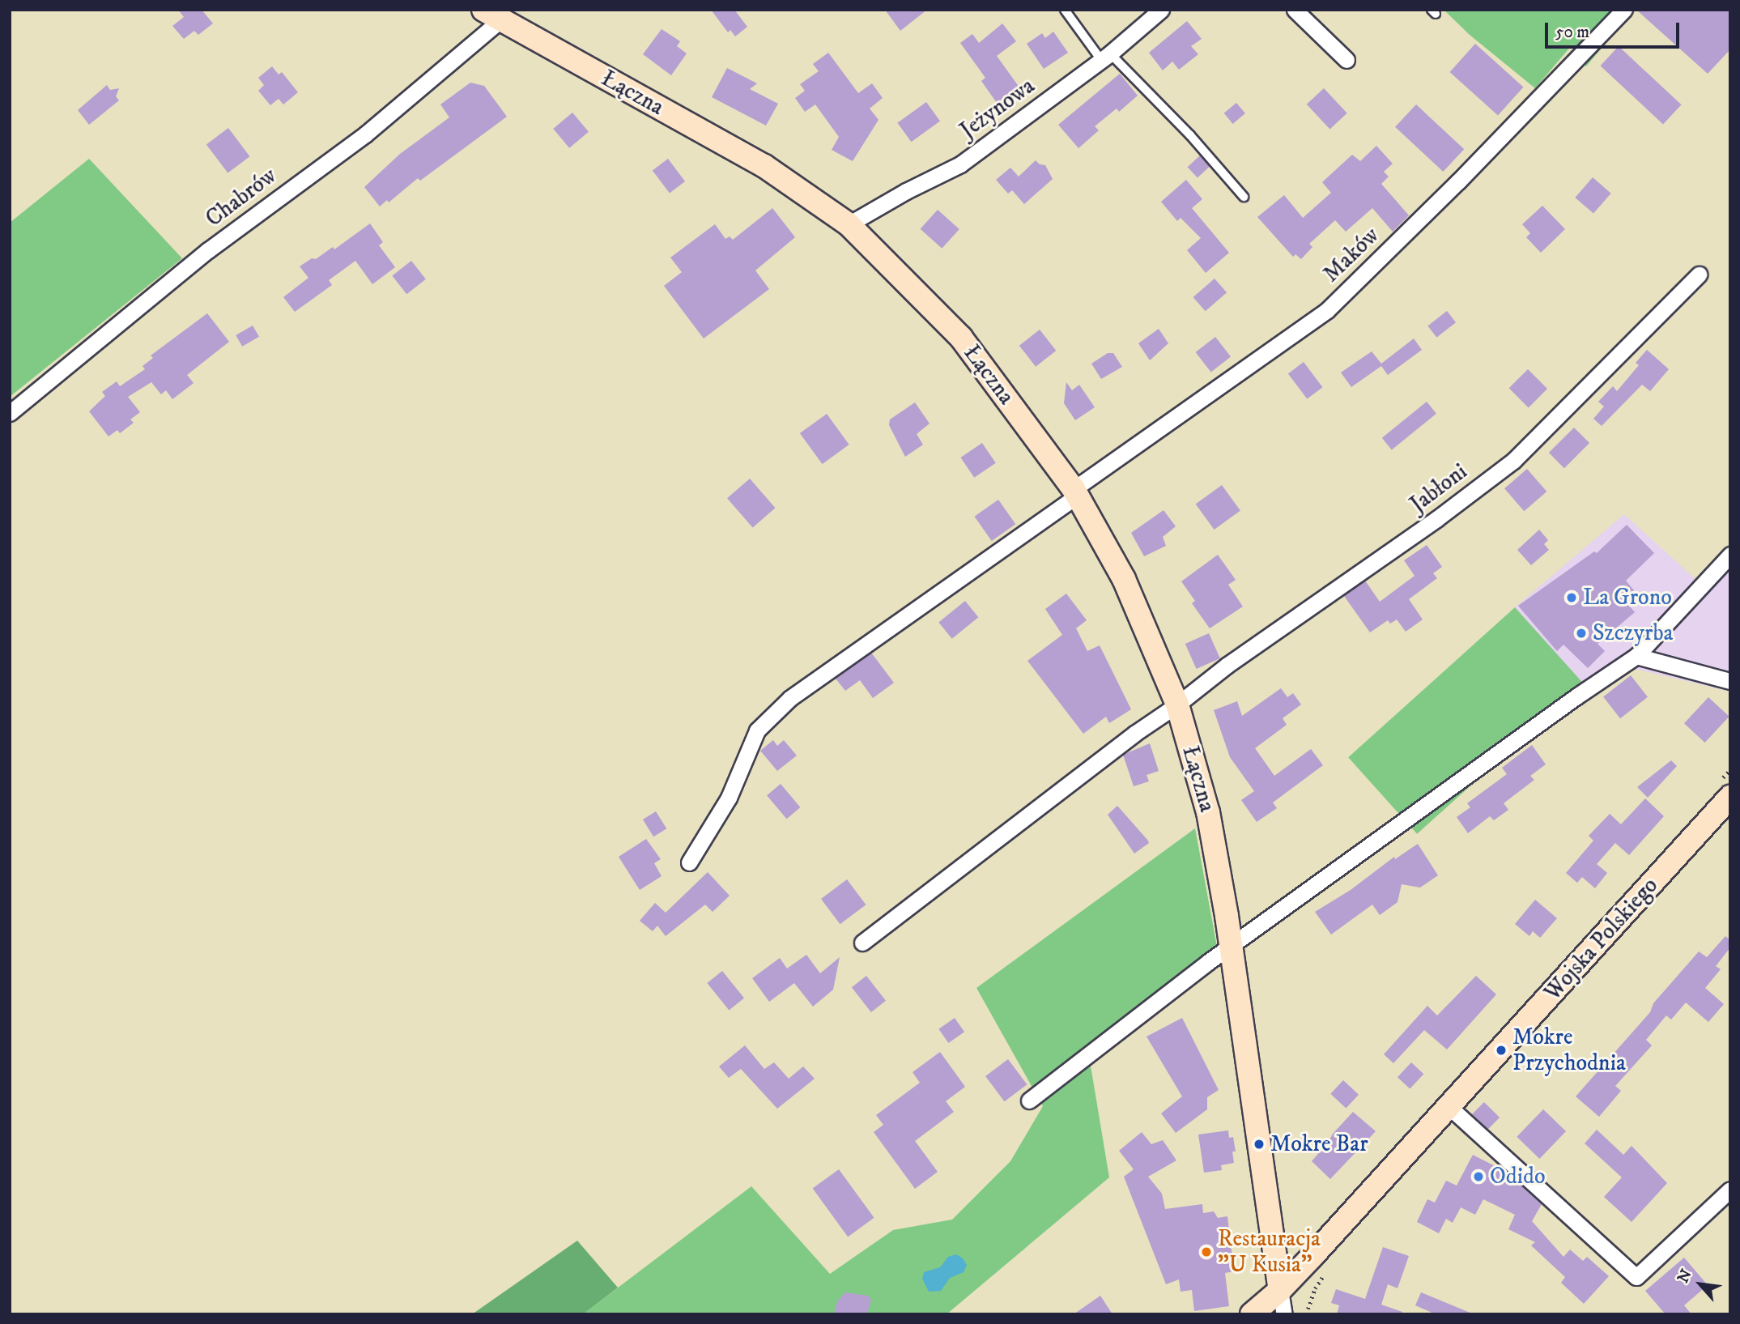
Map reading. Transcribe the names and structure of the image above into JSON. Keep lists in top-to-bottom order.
{
  "streets": {
    "street": [
      "Łączna",
      "Jeżynowa",
      "Chabrów",
      "Maków",
      "Jabłoni",
      "Wojska Polskiego"
    ]
  },
  "crossings": [
    ["Łączna", "Jeżynowa"],
    ["Łączna", "Chabrów"],
    ["Łączna", "Maków"],
    ["Łączna", "Jabłoni"],
    ["Łączna", "Wojska Polskiego"]
  ],
  "places": [
    "La Grono",
    "Szczyrba",
    "Mokre Przychodnia",
    "Mokre Bar",
    "Odido",
    "Restauracja \"U Kusia\""
  ],
  "scale_bar": "50 m",
  "north": "top left"
}
